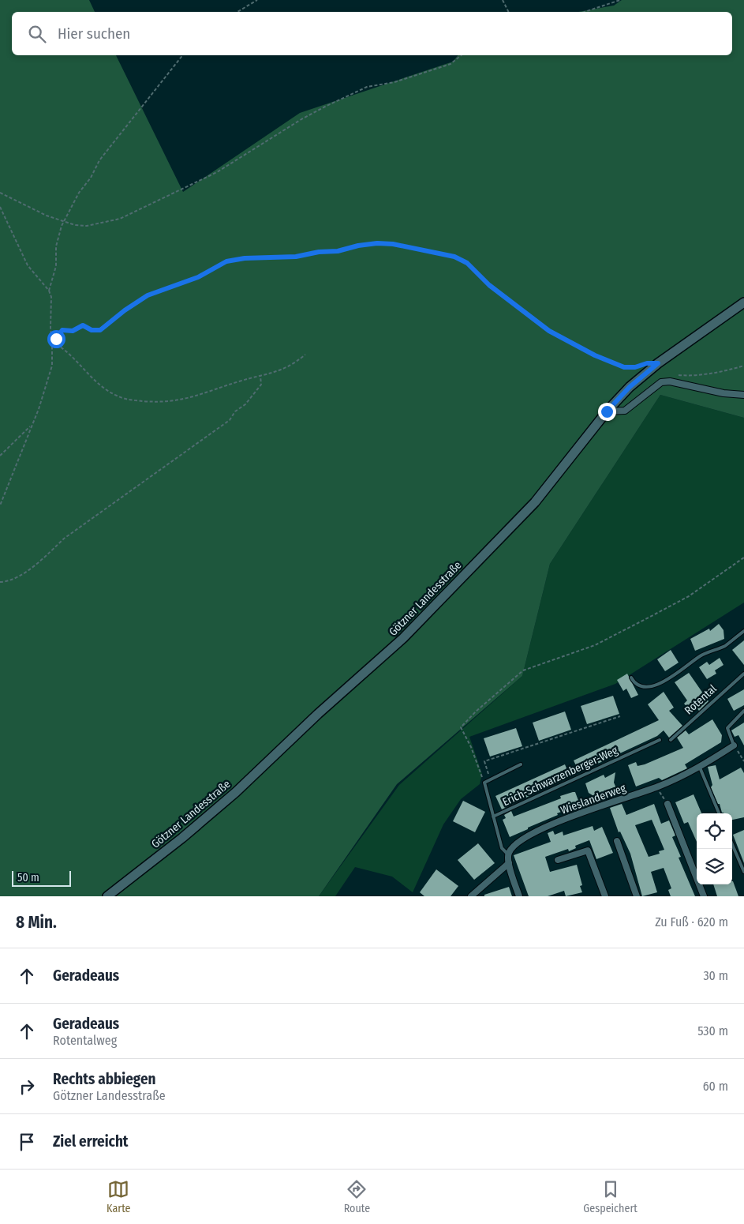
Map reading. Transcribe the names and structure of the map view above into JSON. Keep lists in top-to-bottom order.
{
  "streets": {
    "main road": ["Götzner Landesstraße"],
    "street": ["Wieslanderweg"],
    "lane": ["Rotental", "Erich-Schwarzenberger-Weg"]
  },
  "scale_bar": "50 m",
  "page": {
    "search": "Hier suchen",
    "scale": "50 m",
    "heading": ["8 Min.", "Zu Fuß · 620 m"],
    "list": [
      ["Geradeaus", "30 m"],
      ["Geradeaus", "Rotentalweg", "530 m"],
      ["Rechts abbiegen", "Götzner Landesstraße", "60 m"],
      "Ziel erreicht"
    ],
    "nav": ["Karte", "Route", "Gespeichert"]
  }
}
